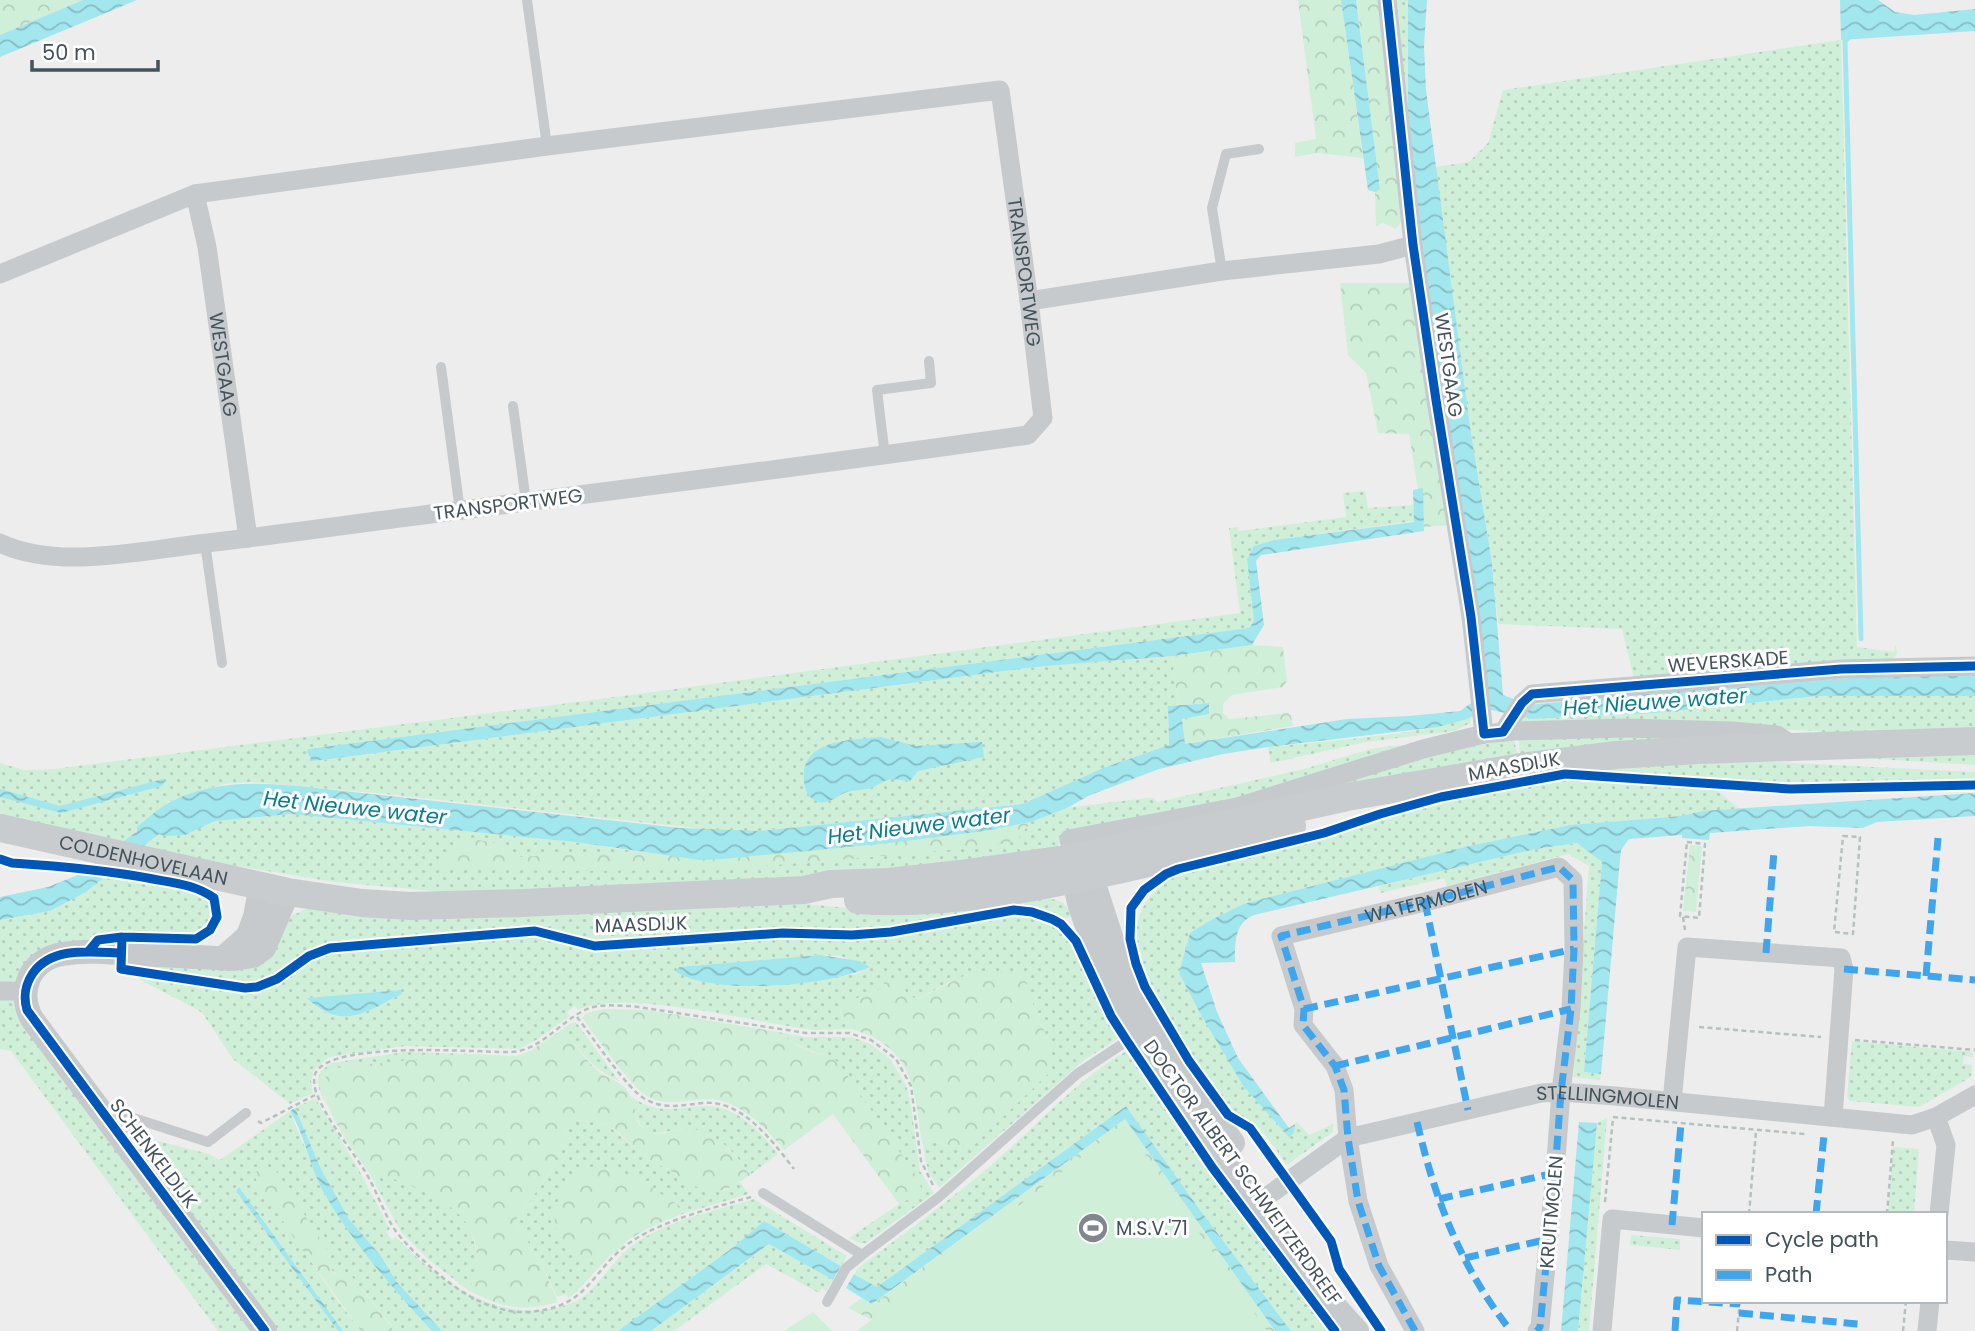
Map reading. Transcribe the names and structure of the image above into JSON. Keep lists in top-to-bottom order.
{
  "streets": {
    "main road": ["MAASDIJK", "COLDENHOVELAAN"],
    "street": [
      "TRANSPORTWEG",
      "WESTGAAG",
      "WEVERSKADE",
      "WATERMOLEN",
      "STELLINGMOLEN",
      "SCHENKELDIJK",
      "DOCTOR ALBERT SCHWEITZERDREEF",
      "KRUITMOLEN"
    ]
  },
  "crossings": [
    ["TRANSPORTWEG", "WESTGAAG"],
    ["WESTGAAG", "WEVERSKADE"],
    ["WESTGAAG", "MAASDIJK"],
    ["WEVERSKADE", "MAASDIJK"],
    ["MAASDIJK", "COLDENHOVELAAN"],
    ["MAASDIJK", "DOCTOR ALBERT SCHWEITZERDREEF"],
    ["WATERMOLEN", "STELLINGMOLEN"],
    ["WATERMOLEN", "KRUITMOLEN"],
    ["STELLINGMOLEN", "DOCTOR ALBERT SCHWEITZERDREEF"],
    ["STELLINGMOLEN", "KRUITMOLEN"]
  ],
  "water": ["Het Nieuwe water"],
  "places": {
    "sports": ["M.S.V.'71"]
  },
  "legend": ["Cycle path", "Path"],
  "scale_bar": "50 m"
}
